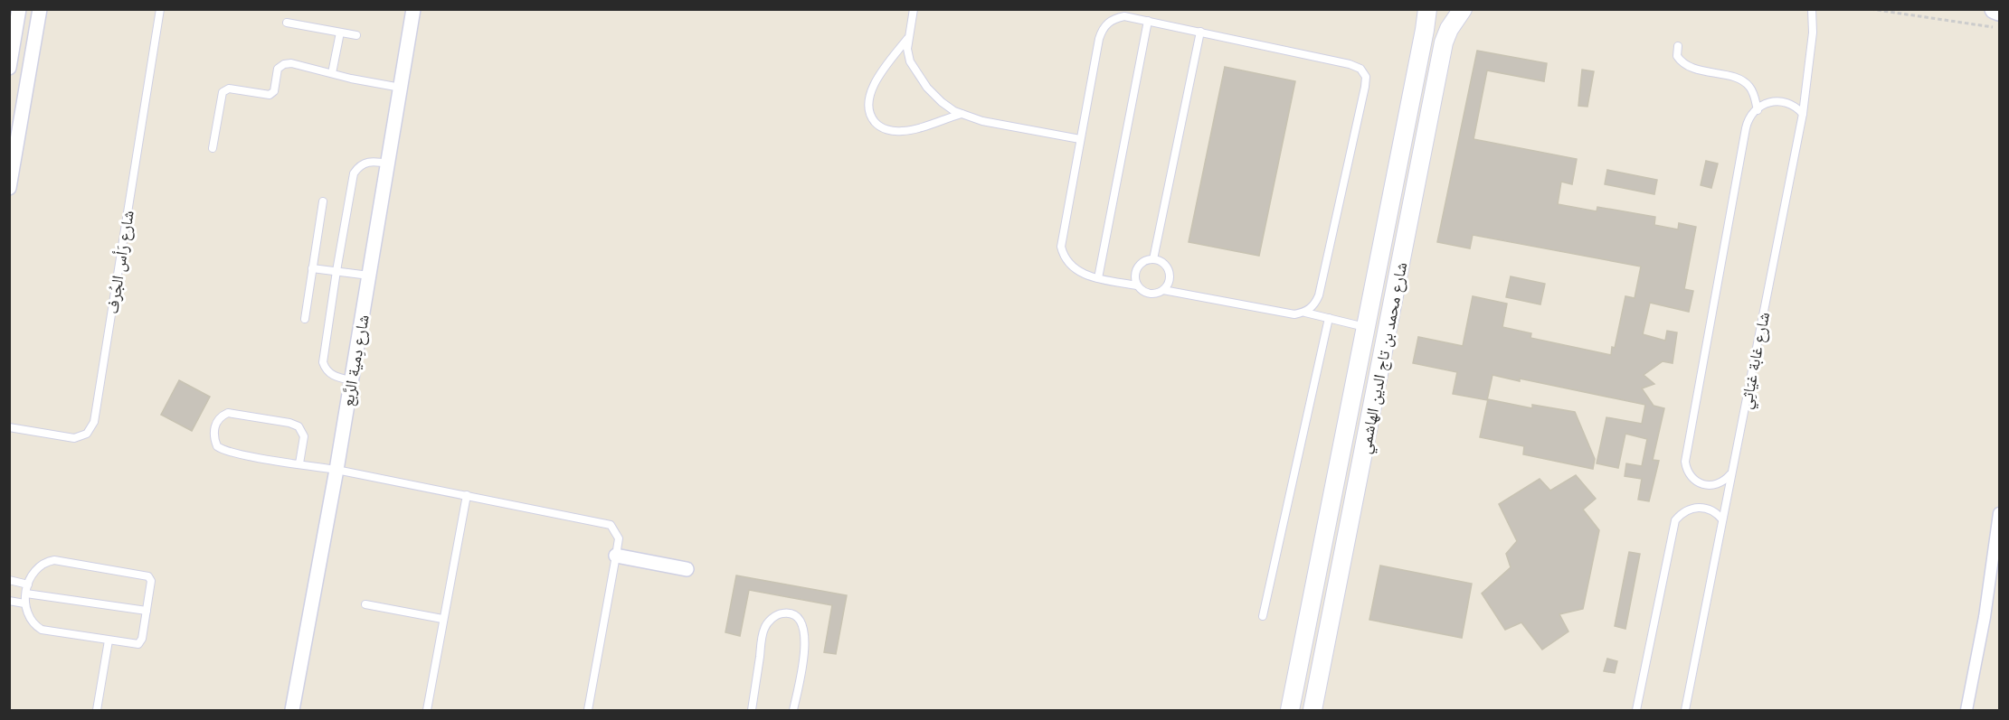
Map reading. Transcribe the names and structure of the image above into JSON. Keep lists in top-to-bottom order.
{
  "streets": {
    "street": ["شارع محمد بن تاج الدين الهاشمي", "شارع دِمية الرَّبع"],
    "lane": ["شارع رَأس الجُرف", "شارع غابة غيَاثِي"]
  }
}
